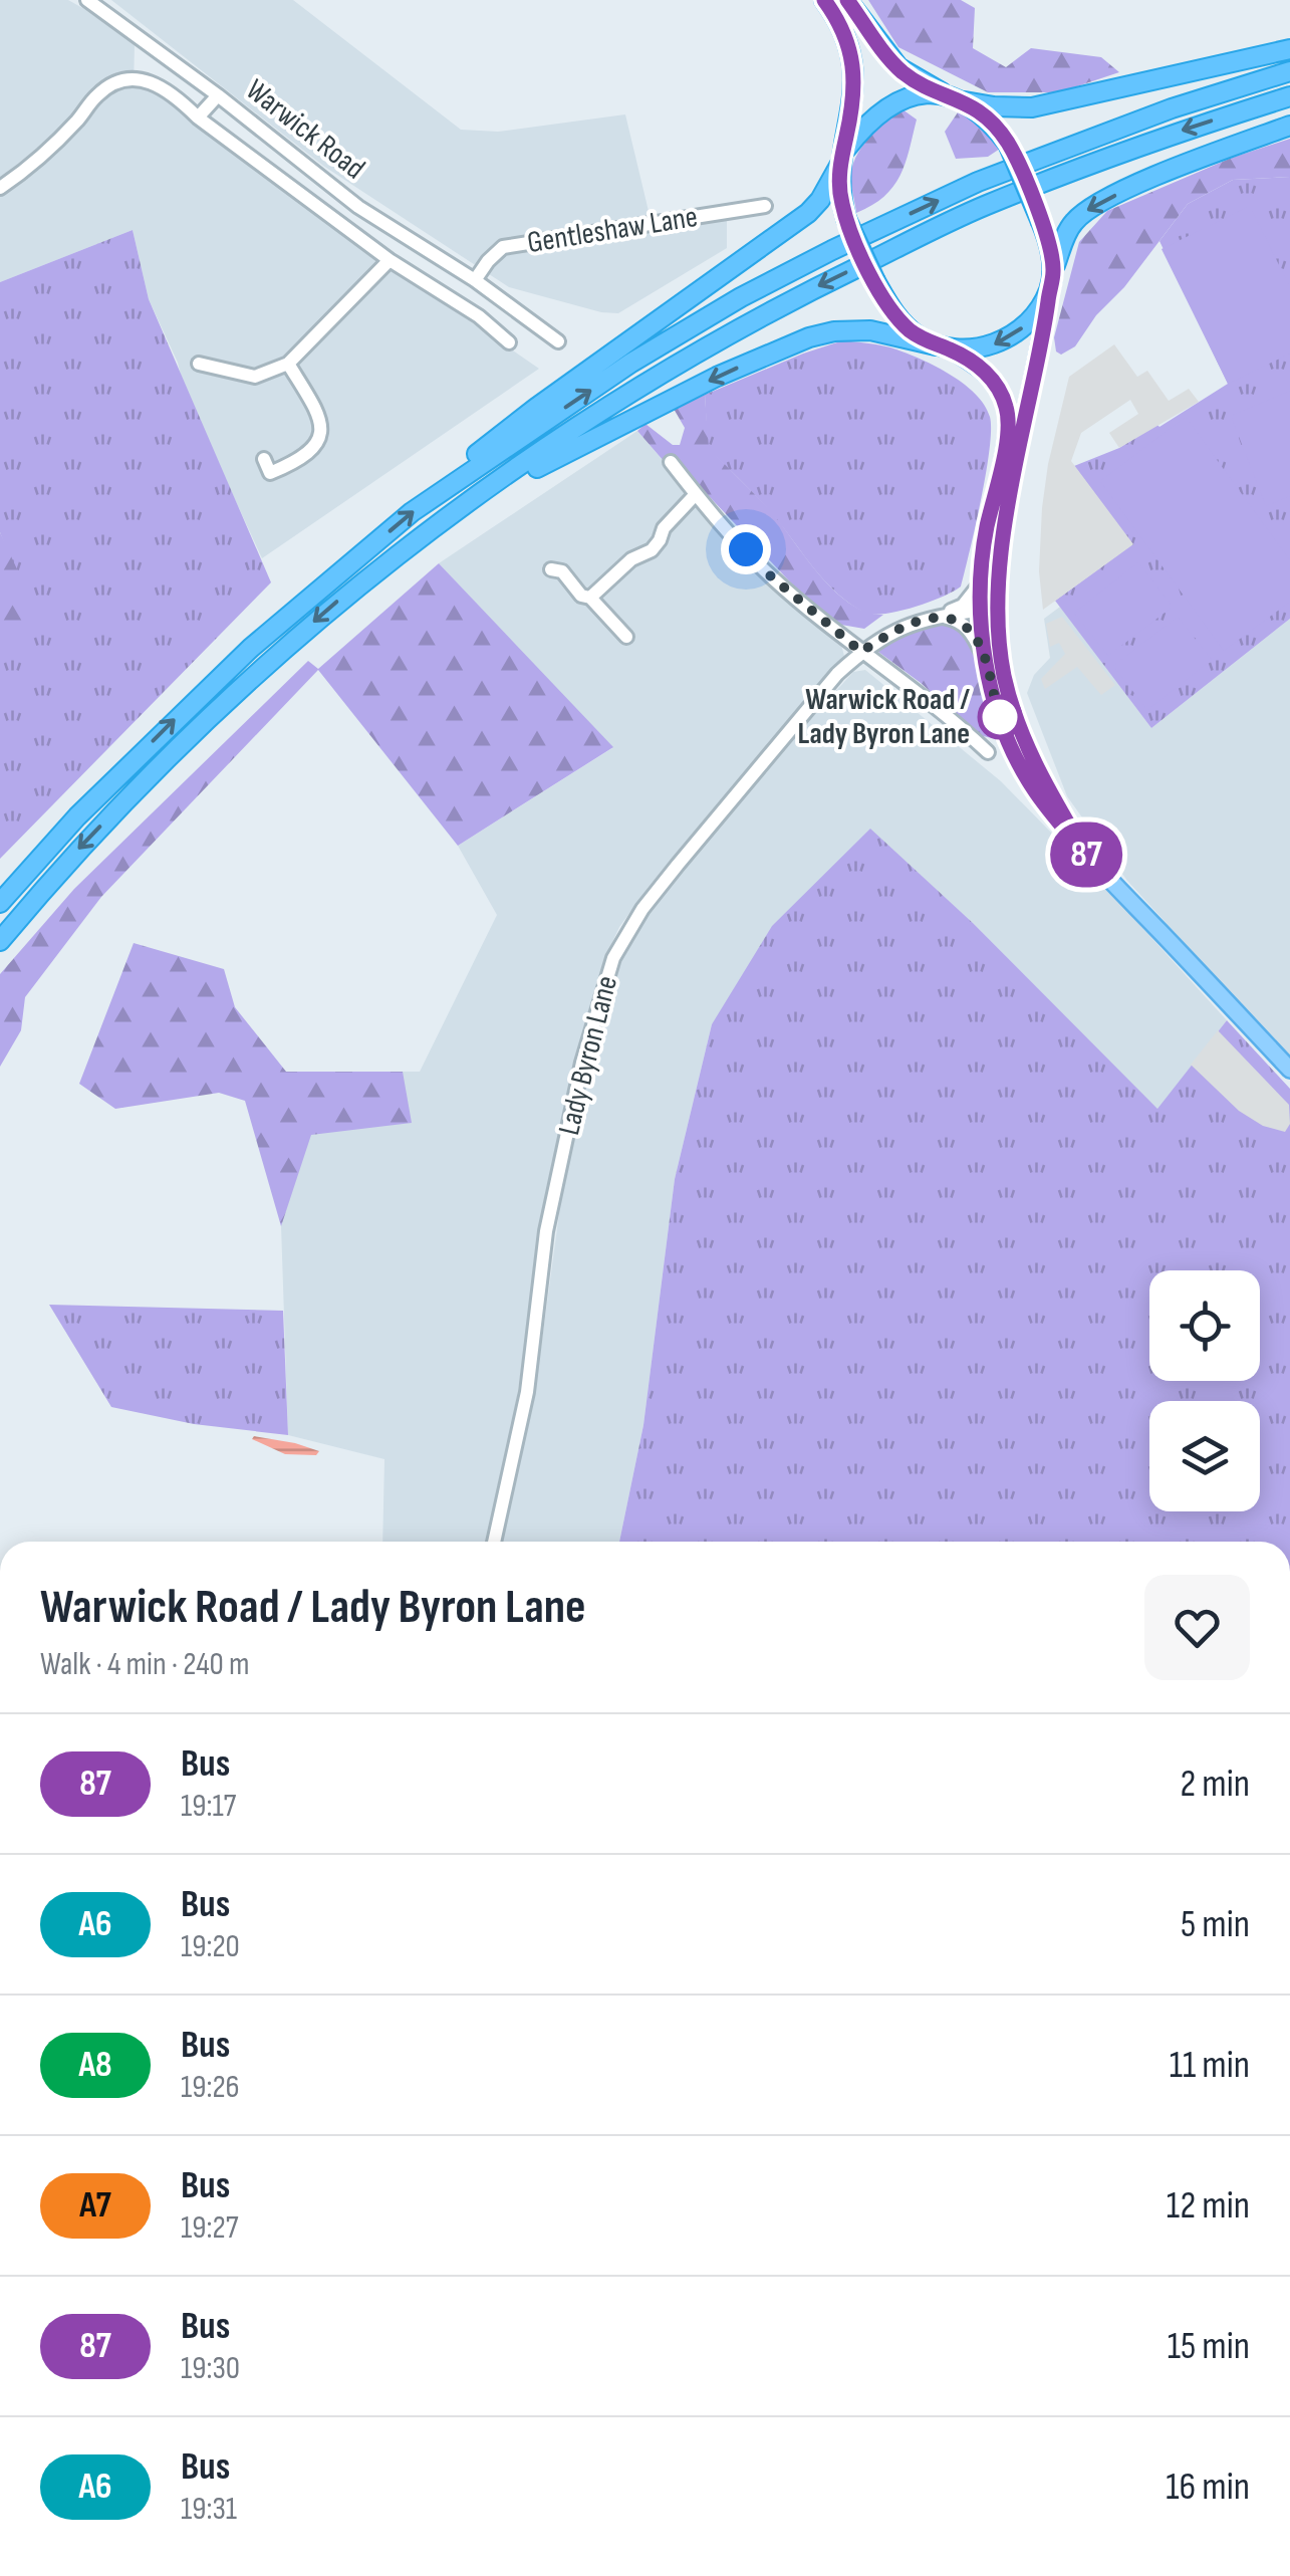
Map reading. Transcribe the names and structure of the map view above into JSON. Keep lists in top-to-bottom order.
{
  "streets": {
    "street": ["Warwick Road", "Gentleshaw Lane", "Lady Byron Lane"]
  },
  "crossings": [
    ["Warwick Road", "Gentleshaw Lane"]
  ],
  "places": ["Warwick Road / Lady Byron Lane"],
  "lines": ["bus line 87"],
  "page": {
    "on_map": "87",
    "heading": ["Warwick Road / Lady Byron Lane", "Walk · 4 min · 240 m"],
    "list": [
      {
        "mark": "87",
        "name": "Bus",
        "note": "19:17",
        "value": "2 min"
      },
      {
        "mark": "A6",
        "name": "Bus",
        "note": "19:20",
        "value": "5 min"
      },
      {
        "mark": "A8",
        "name": "Bus",
        "note": "19:26",
        "value": "11 min"
      },
      {
        "mark": "A7",
        "name": "Bus",
        "note": "19:27",
        "value": "12 min"
      },
      {
        "mark": "87",
        "name": "Bus",
        "note": "19:30",
        "value": "15 min"
      },
      {
        "mark": "A6",
        "name": "Bus",
        "note": "19:31",
        "value": "16 min"
      }
    ]
  }
}
